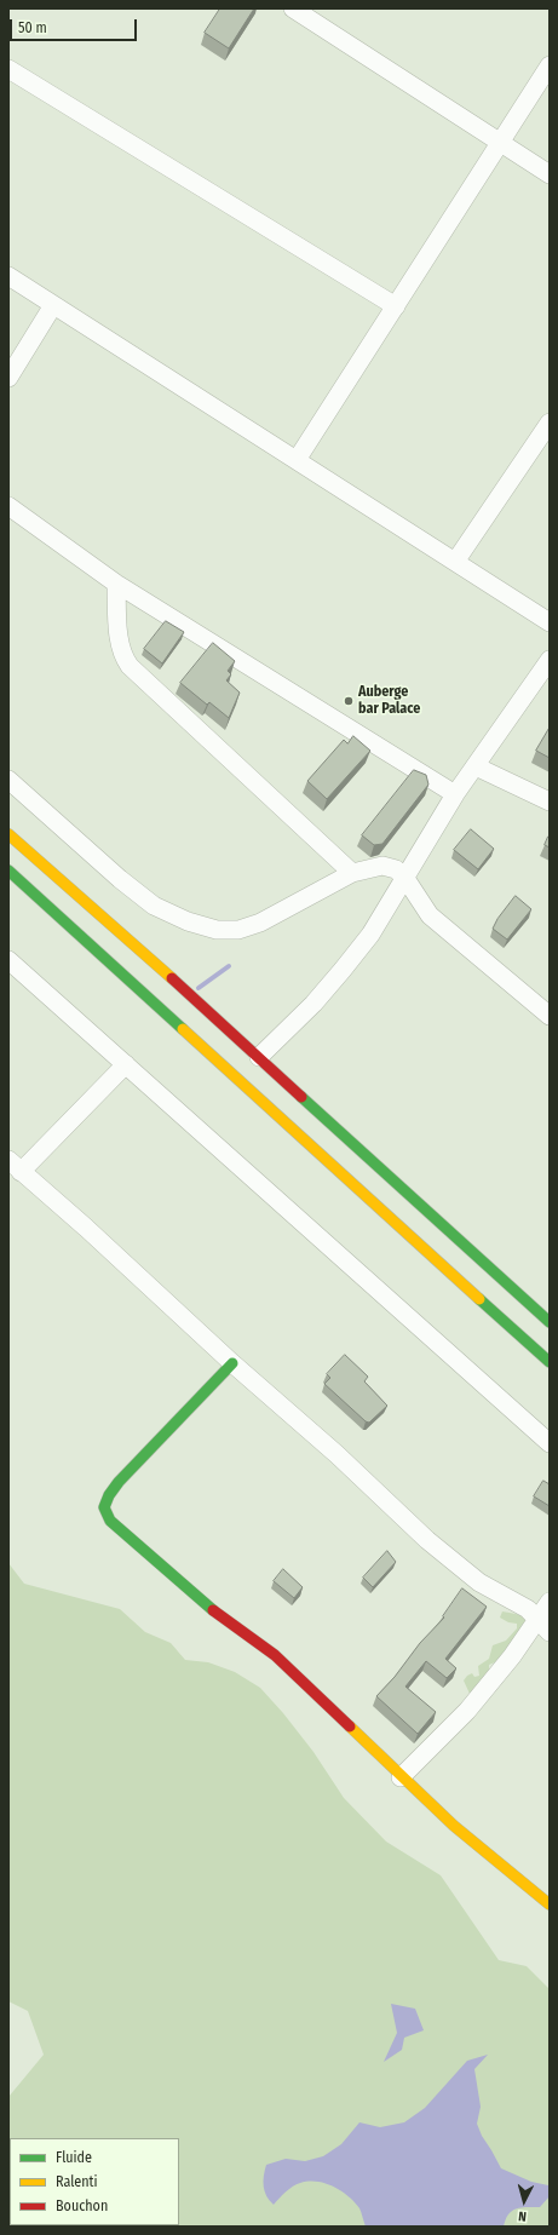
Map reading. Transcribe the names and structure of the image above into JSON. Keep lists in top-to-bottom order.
{
  "places": ["Auberge bar Palace"],
  "legend": ["Fluide", "Ralenti", "Bouchon"],
  "scale_bar": "50 m",
  "north": "bottom"
}
